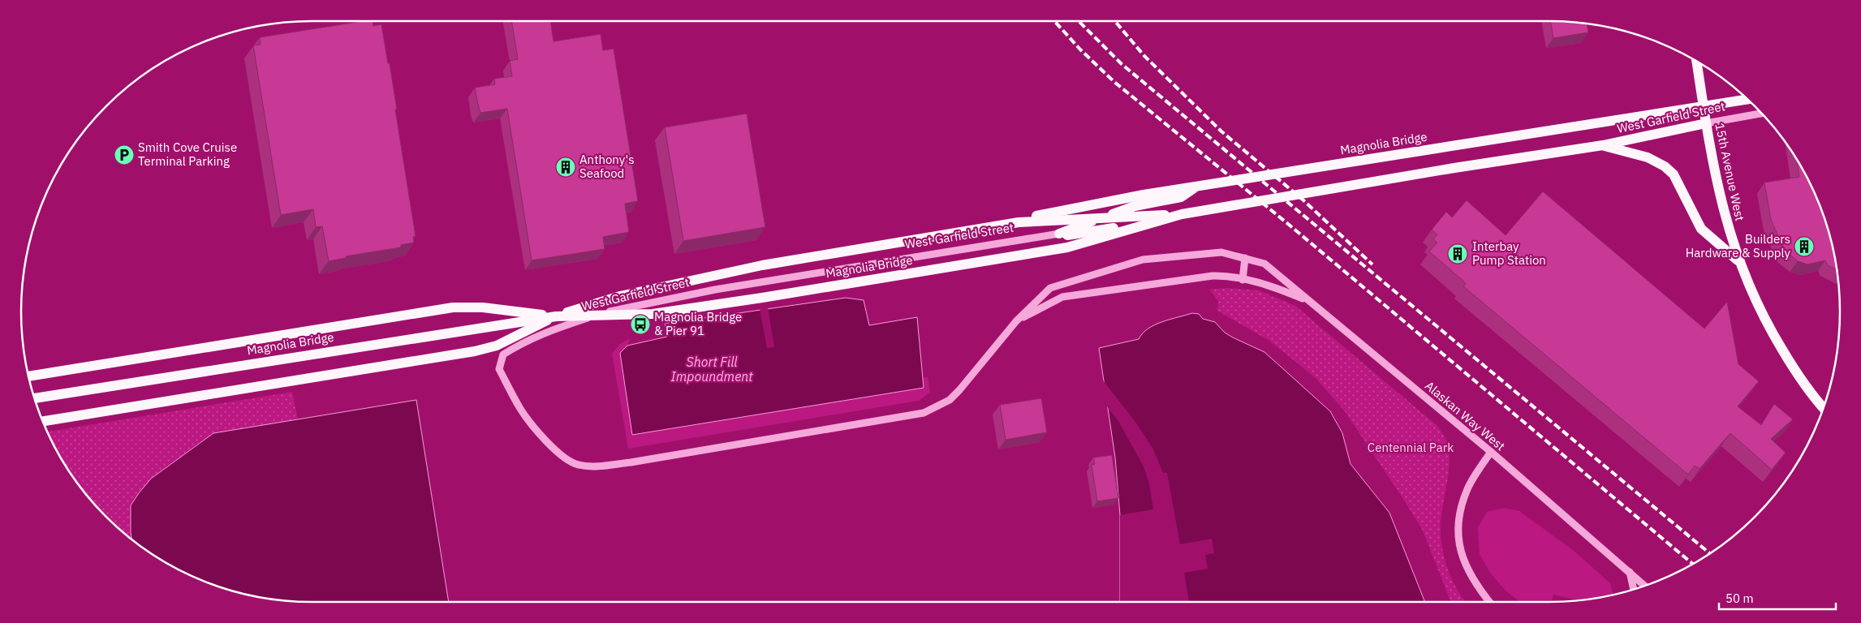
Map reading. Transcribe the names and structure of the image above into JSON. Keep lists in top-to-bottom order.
{
  "streets": {
    "main road": ["West Garfield Street", "Magnolia Bridge", "15th Avenue West"],
    "street": ["Alaskan Way West"]
  },
  "crossings": [
    ["West Garfield Street", "Magnolia Bridge"],
    ["West Garfield Street", "15th Avenue West"],
    ["West Garfield Street", "Alaskan Way West"]
  ],
  "water": ["Short Fill Impoundment"],
  "parks": ["Centennial Park"],
  "places": {
    "parking": ["Smith Cove Cruise Terminal Parking"],
    "building": ["Anthony's Seafood", "Builders Hardware & Supply", "Interbay Pump Station"],
    "bus stop": ["Magnolia Bridge & Pier 91"]
  },
  "scale_bar": "50 m"
}
